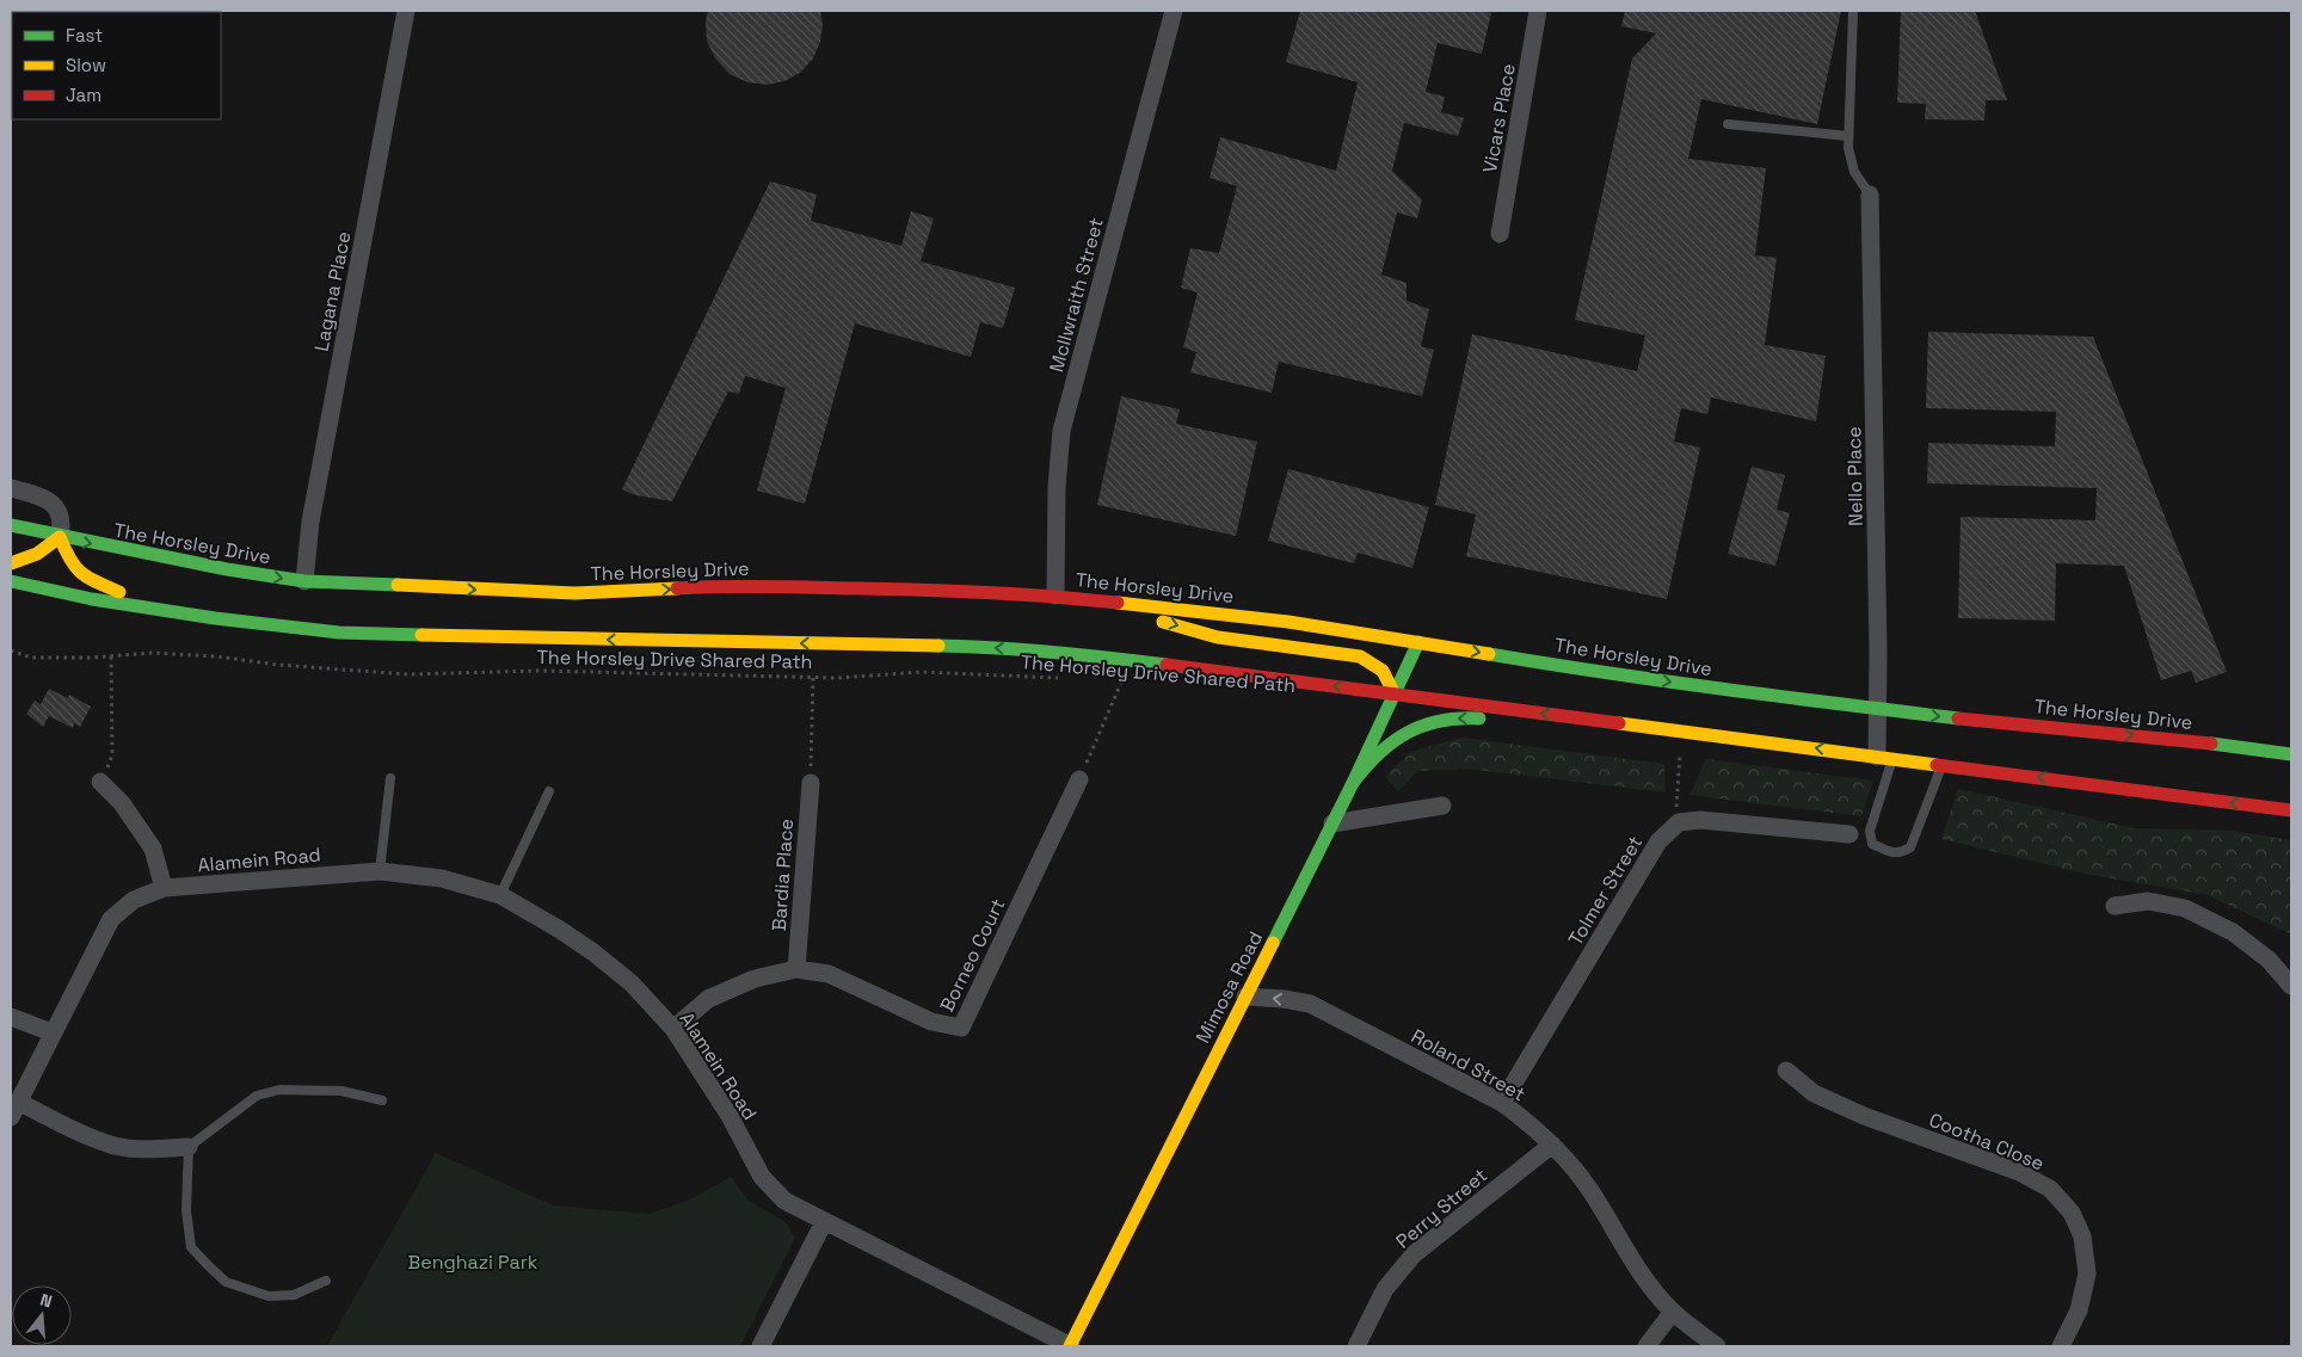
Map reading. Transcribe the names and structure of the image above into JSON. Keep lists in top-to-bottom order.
{
  "streets": {
    "main road": ["The Horsley Drive", "Mimosa Road"],
    "street": [
      "Vicars Place",
      "Lagana Place",
      "McIlwraith Street",
      "Nello Place",
      "Alamein Road",
      "Bardia Place",
      "Tolmer Street",
      "Borneo Court",
      "Roland Street",
      "Cootha Close",
      "Perry Street"
    ],
    "path": ["The Horsley Drive Shared Path"]
  },
  "crossings": [
    ["Lagana Place", "The Horsley Drive"],
    ["McIlwraith Street", "The Horsley Drive"],
    ["Nello Place", "The Horsley Drive"],
    ["The Horsley Drive", "Mimosa Road"],
    ["The Horsley Drive Shared Path", "Borneo Court"],
    ["Alamein Road", "Borneo Court"],
    ["Alamein Road", "Mimosa Road"],
    ["Bardia Place", "Borneo Court"],
    ["Tolmer Street", "Roland Street"],
    ["Mimosa Road", "Roland Street"],
    ["Roland Street", "Perry Street"]
  ],
  "one_way": ["Roland Street"],
  "parks": ["Benghazi Park"],
  "legend": ["Fast", "Slow", "Jam"],
  "north": "top"
}
